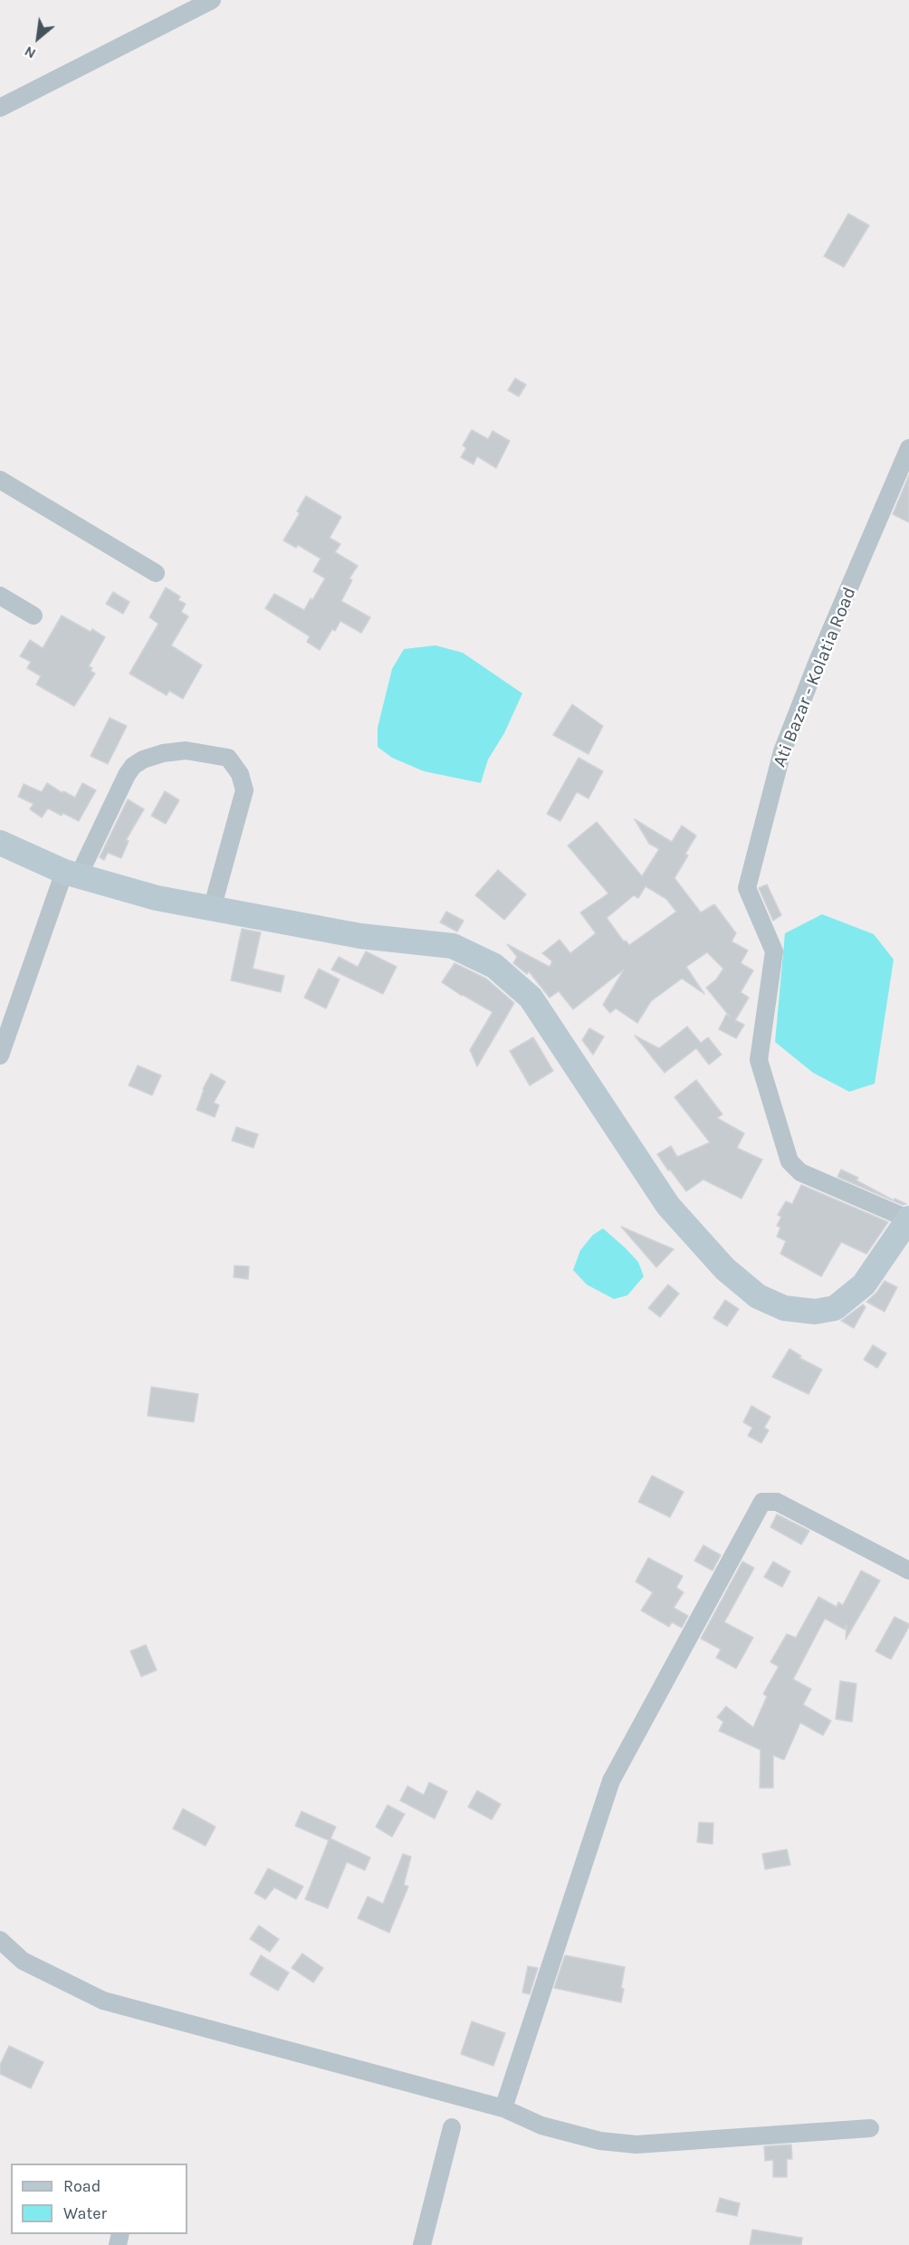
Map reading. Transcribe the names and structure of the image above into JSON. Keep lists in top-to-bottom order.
{
  "streets": {
    "street": ["Ati Bazar - Kolatia Road"]
  },
  "legend": ["Road", "Water"],
  "north": "bottom left"
}
